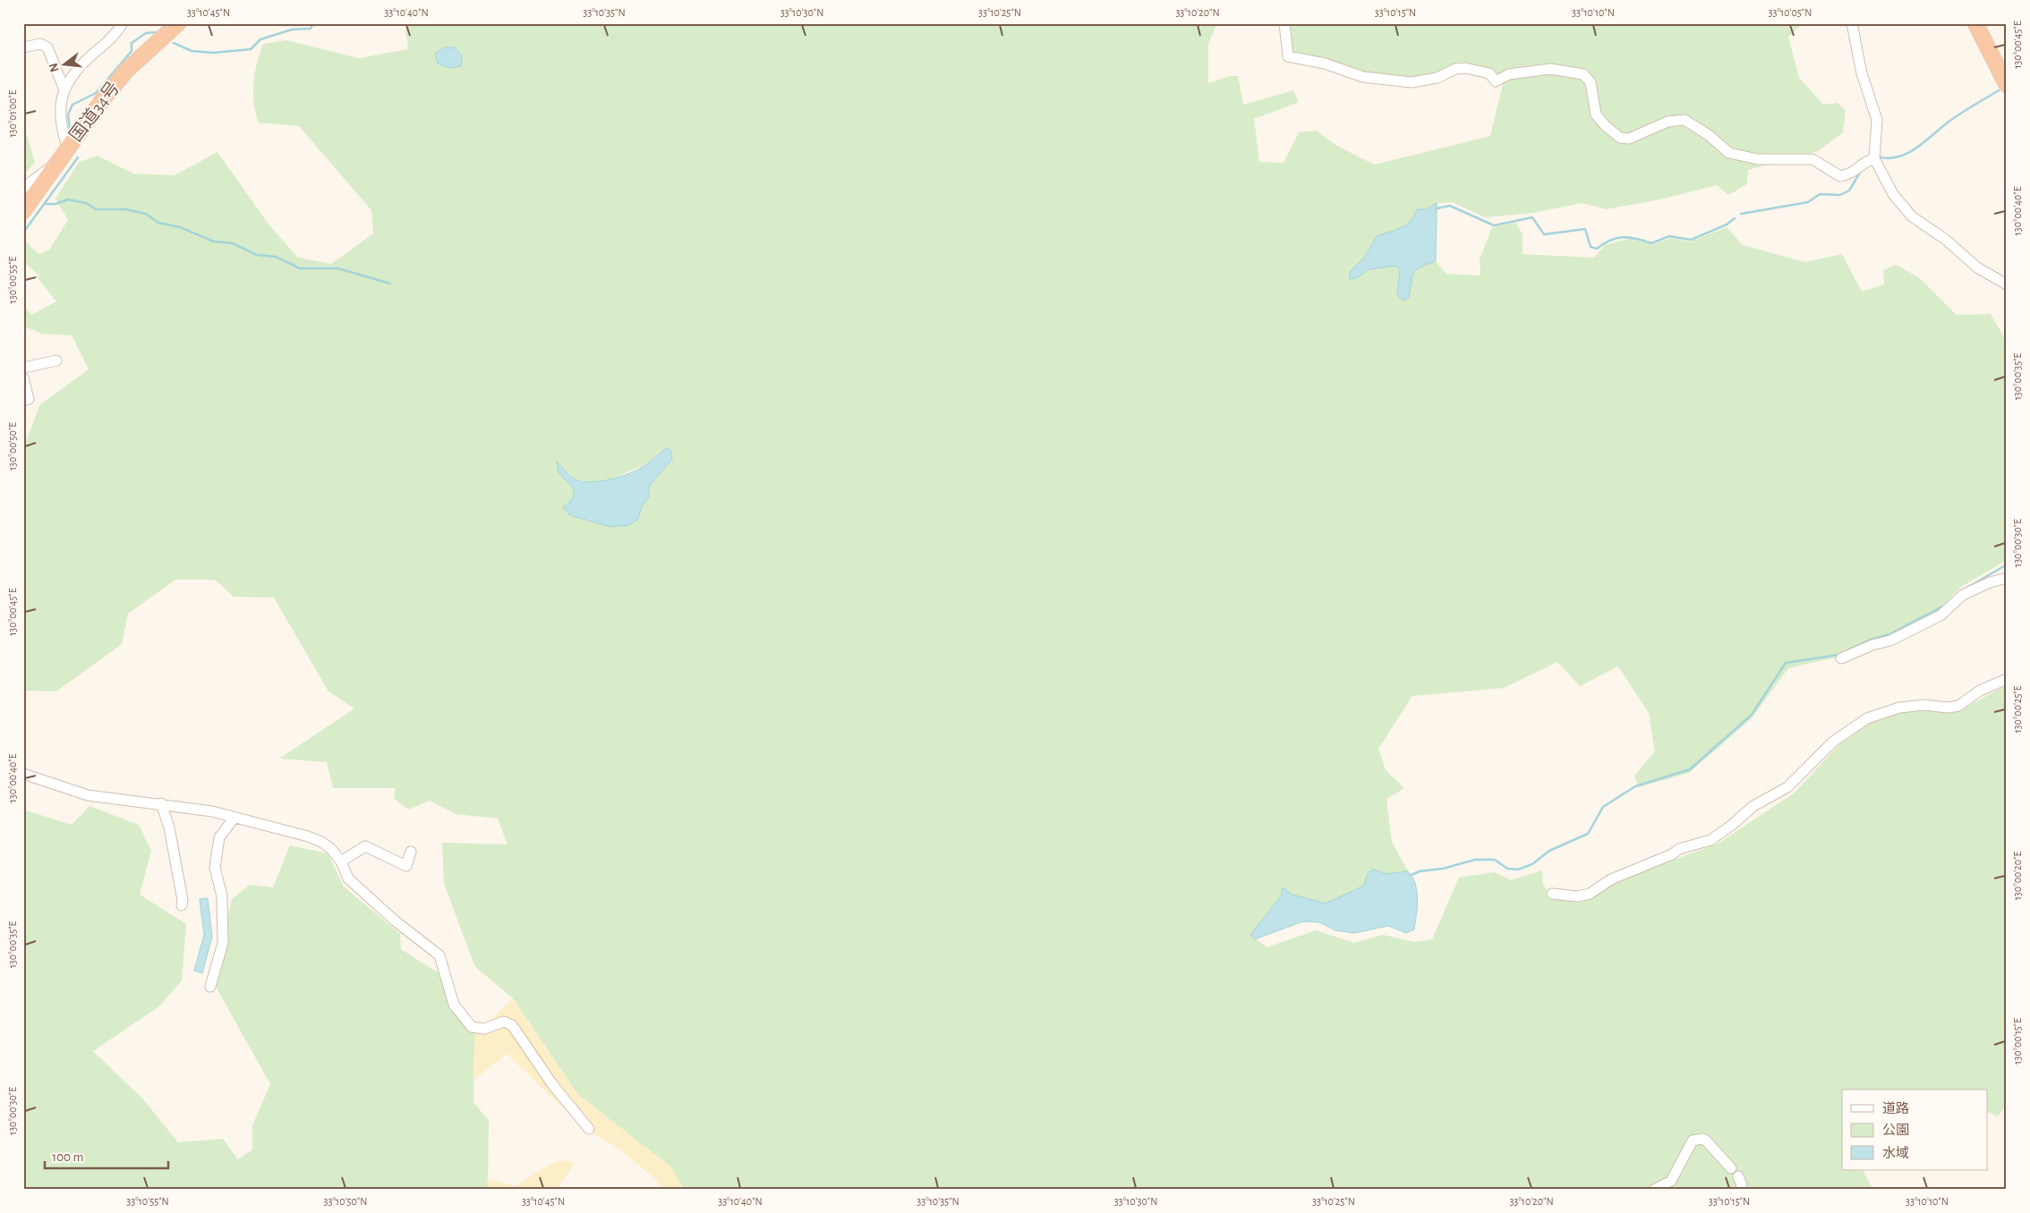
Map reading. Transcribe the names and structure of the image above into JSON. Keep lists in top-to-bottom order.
{
  "streets": {
    "highway": ["国道34号"]
  },
  "legend": ["道路", "公園", "水域"],
  "scale_bar": "100 m",
  "north": "left",
  "coordinates": [
    "33°10'45\"N",
    "33°10'40\"N",
    "33°10'35\"N",
    "33°10'30\"N",
    "33°10'25\"N",
    "33°10'20\"N",
    "33°10'15\"N",
    "33°10'10\"N",
    "33°10'05\"N",
    "130°00'45\"E",
    "130°01'00\"E",
    "130°00'40\"E",
    "130°00'55\"E",
    "130°00'35\"E",
    "130°00'50\"E",
    "130°00'30\"E",
    "130°00'25\"E",
    "130°00'20\"E",
    "130°00'15\"E",
    "33°10'55\"N",
    "33°10'50\"N"
  ]
}
